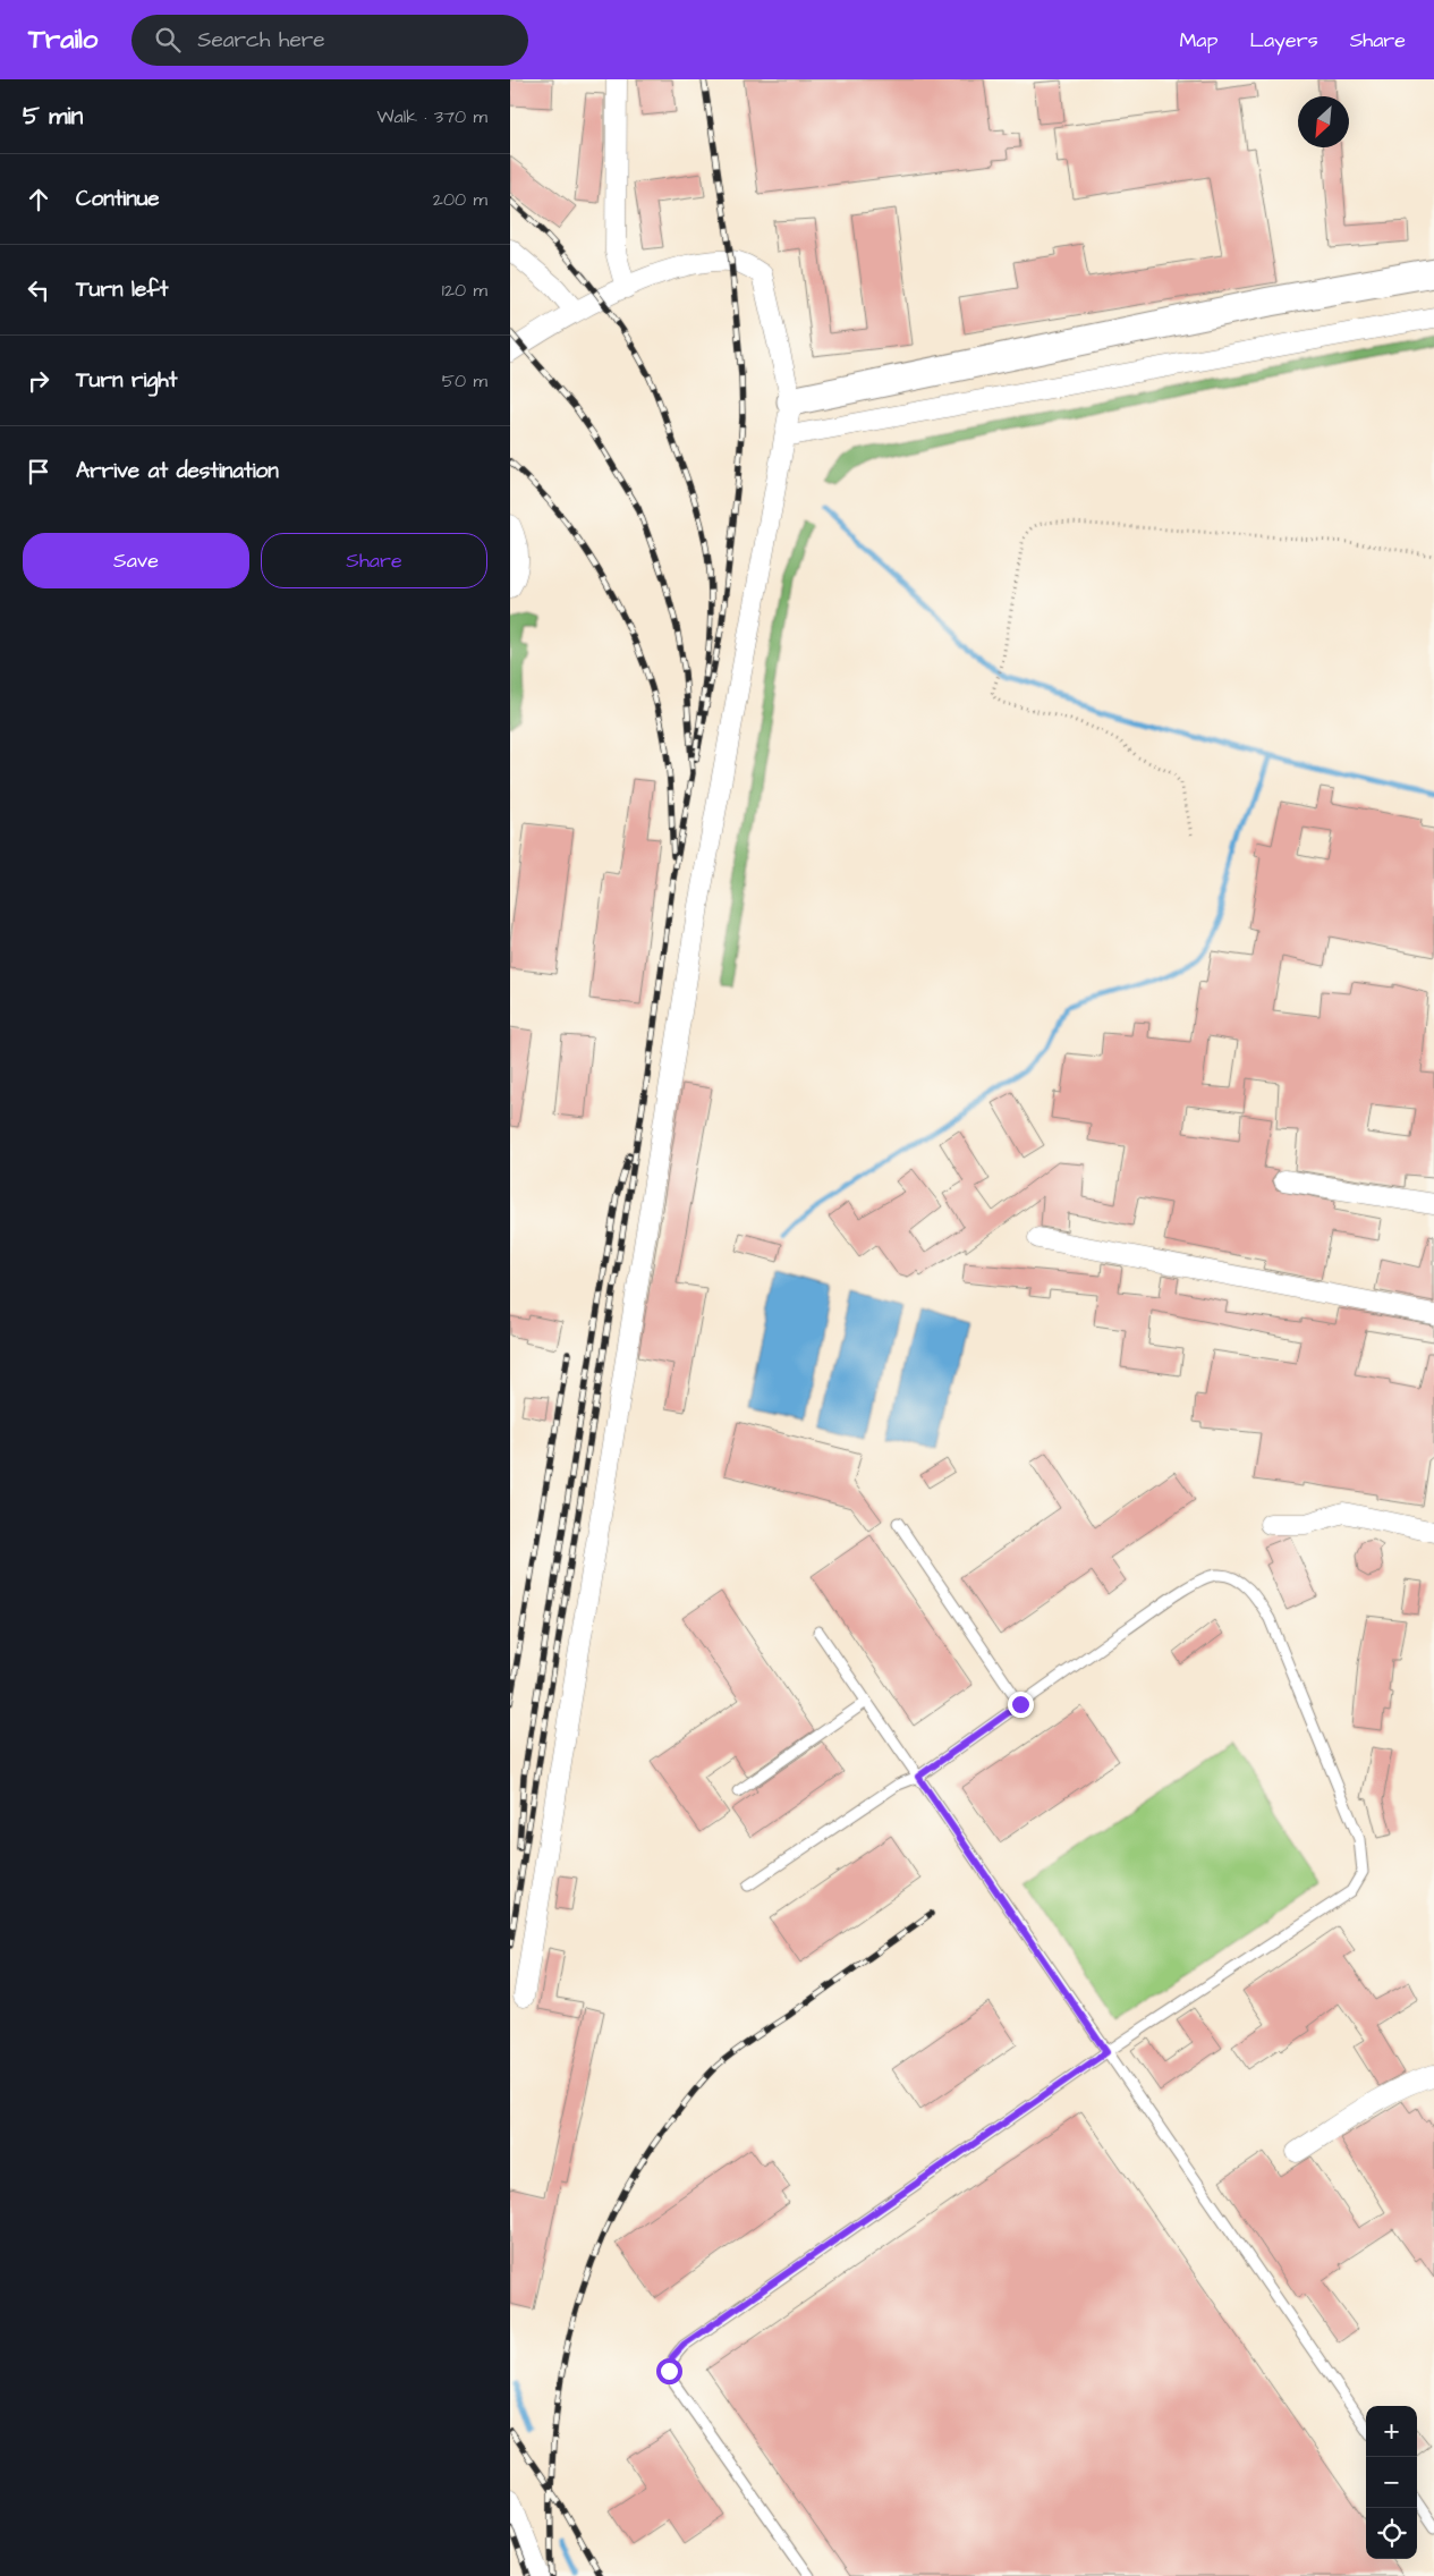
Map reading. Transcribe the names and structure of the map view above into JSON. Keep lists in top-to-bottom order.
{
  "north": "bottom left",
  "page": {
    "header": "Trailo",
    "search": "Search here",
    "nav": ["Map", "Layers", "Share"],
    "heading": ["5 min", "Walk · 370 m"],
    "list": [
      ["Continue", "200 m"],
      ["Turn left", "120 m"],
      ["Turn right", "50 m"],
      "Arrive at destination"
    ],
    "buttons": ["Save", "Share"],
    "map_buttons": ["+", "−"]
  }
}
